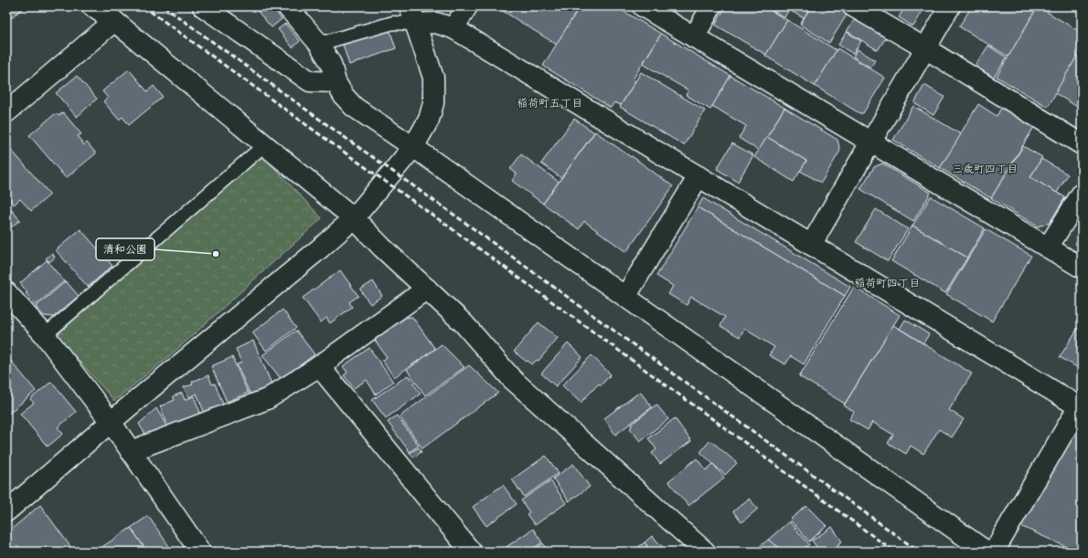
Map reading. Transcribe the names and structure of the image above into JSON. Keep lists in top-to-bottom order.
{
  "districts": ["稲荷町五丁目", "三歳町四丁目", "稲荷町四丁目"],
  "places": ["清和公園"]
}
